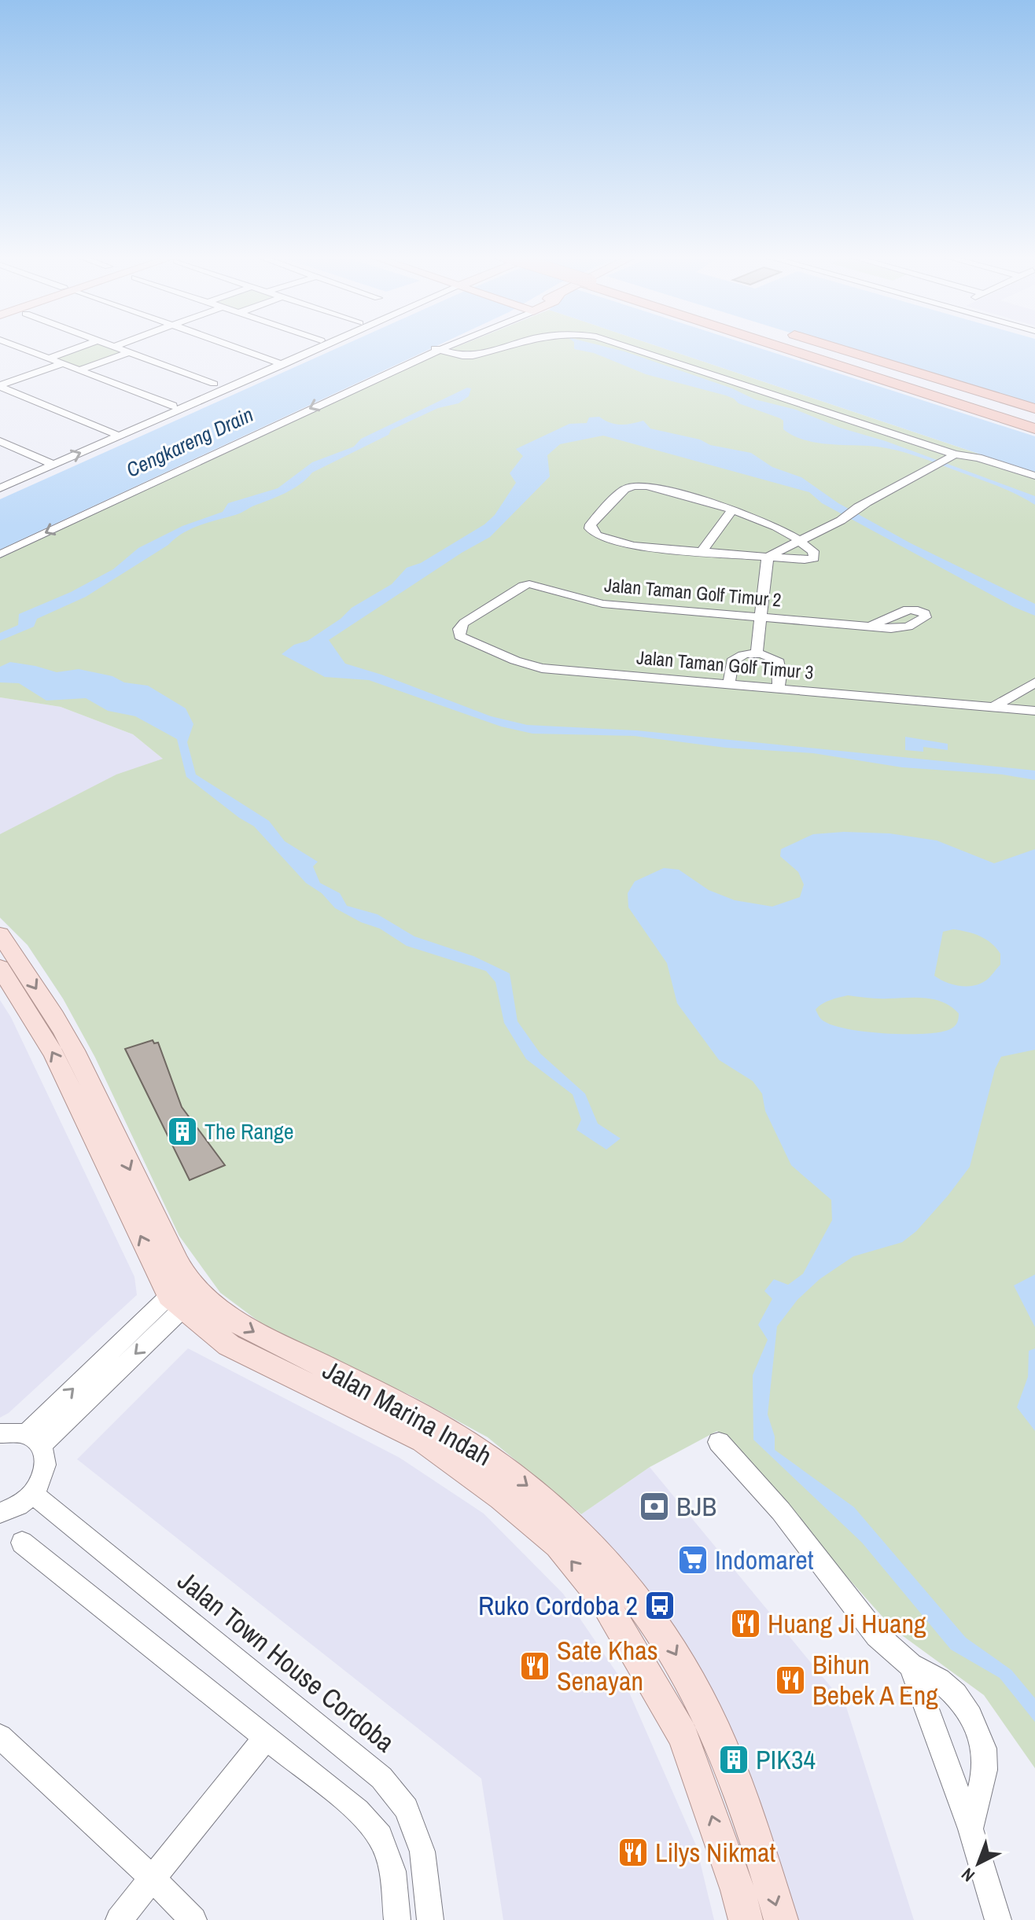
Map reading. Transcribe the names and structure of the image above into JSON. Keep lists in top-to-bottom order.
{
  "streets": {
    "main road": ["Jalan Marina Indah"],
    "street": ["Jalan Taman Golf Timur 2", "Jalan Taman Golf Timur 3", "Jalan Town House Cordoba"]
  },
  "crossings": [
    ["Jalan Taman Golf Timur 2", "Jalan Taman Golf Timur 3"]
  ],
  "water": ["Cengkareng Drain"],
  "places": {
    "building": ["The Range", "PIK34"],
    "bank": ["BJB"],
    "supermarket": ["Indomaret"],
    "bus stop": ["Ruko Cordoba 2"],
    "restaurant": [
      "Huang Ji Huang",
      "Sate Khas Senayan",
      "Bihun Bebek A Eng",
      "Lilys Nikmat"
    ]
  },
  "north": "bottom left"
}
